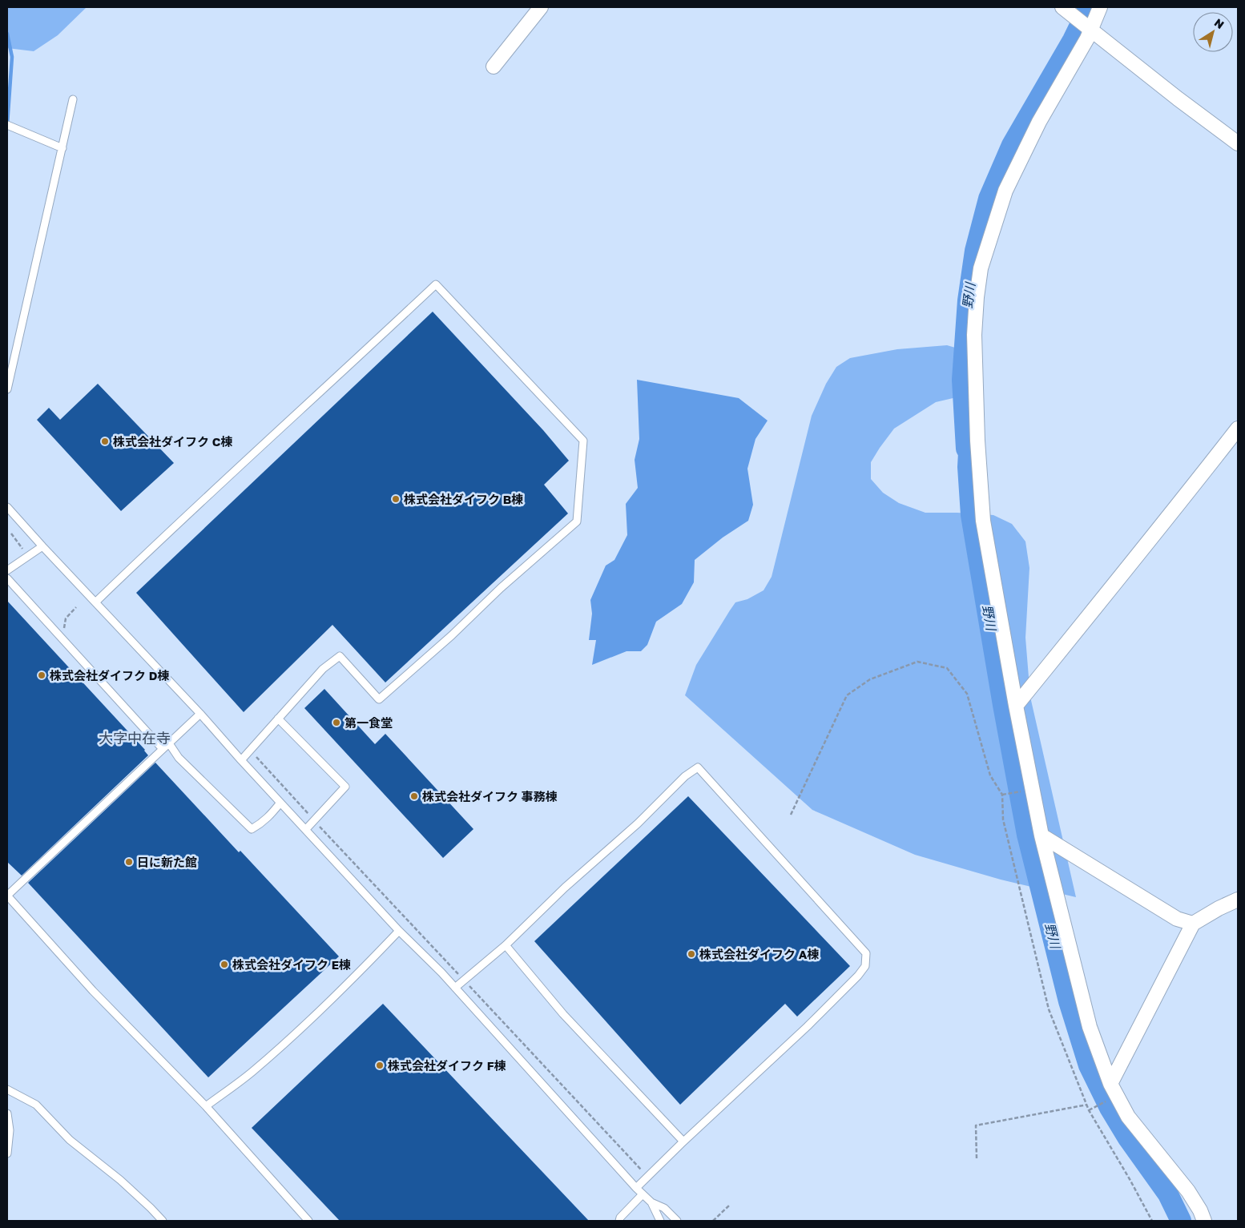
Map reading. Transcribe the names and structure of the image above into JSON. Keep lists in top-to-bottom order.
{
  "districts": ["大字中在寺"],
  "water": ["野川"],
  "places": [
    "株式会社ダイフク C棟",
    "株式会社ダイフク B棟",
    "株式会社ダイフク D棟",
    "第一食堂",
    "株式会社ダイフク 事務棟",
    "日に新た館",
    "株式会社ダイフク A棟",
    "株式会社ダイフク E棟",
    "株式会社ダイフク F棟"
  ],
  "north": "top right"
}
